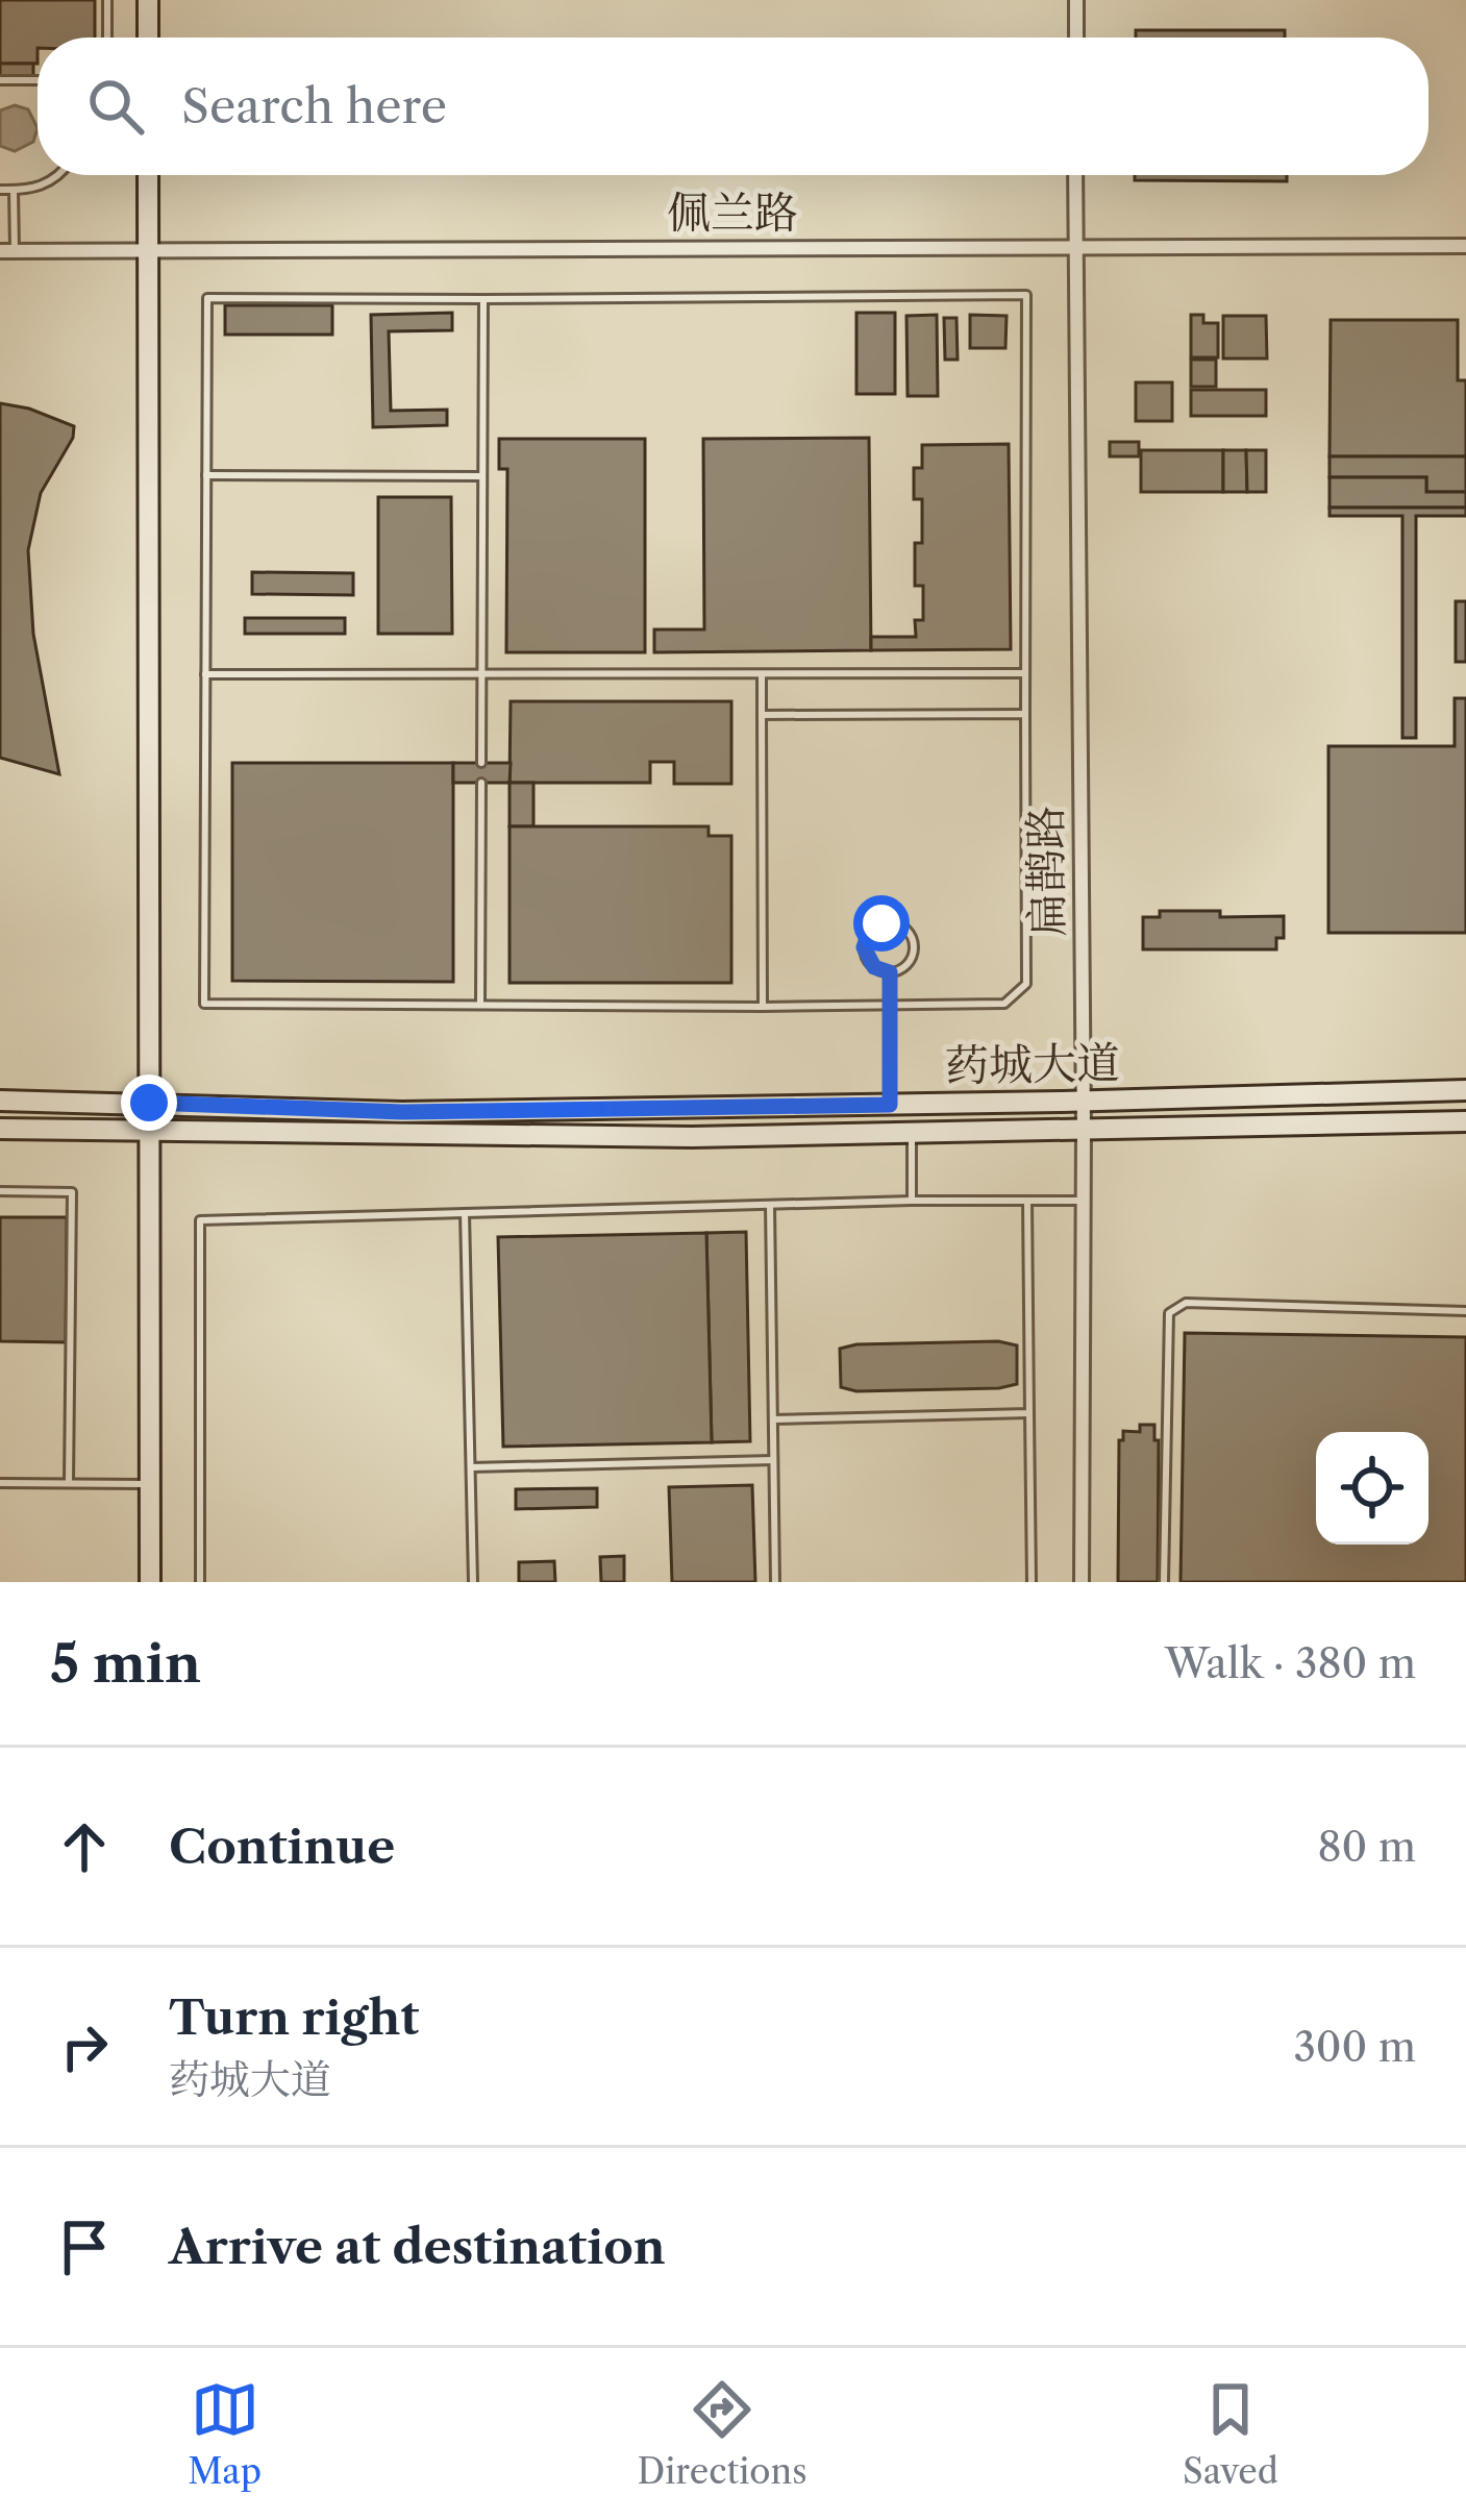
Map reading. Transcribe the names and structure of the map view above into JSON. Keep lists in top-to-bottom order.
{
  "streets": {
    "main road": ["药城大道"],
    "street": ["佩兰路", "扁鹊路"]
  },
  "crossings": [
    ["佩兰路", "扁鹊路"],
    ["扁鹊路", "药城大道"]
  ],
  "page": {
    "search": "Search here",
    "heading": ["5 min", "Walk · 380 m"],
    "list": [
      ["Continue", "80 m"],
      ["Turn right", "药城大道", "300 m"],
      "Arrive at destination"
    ],
    "nav": ["Map", "Directions", "Saved"]
  }
}
